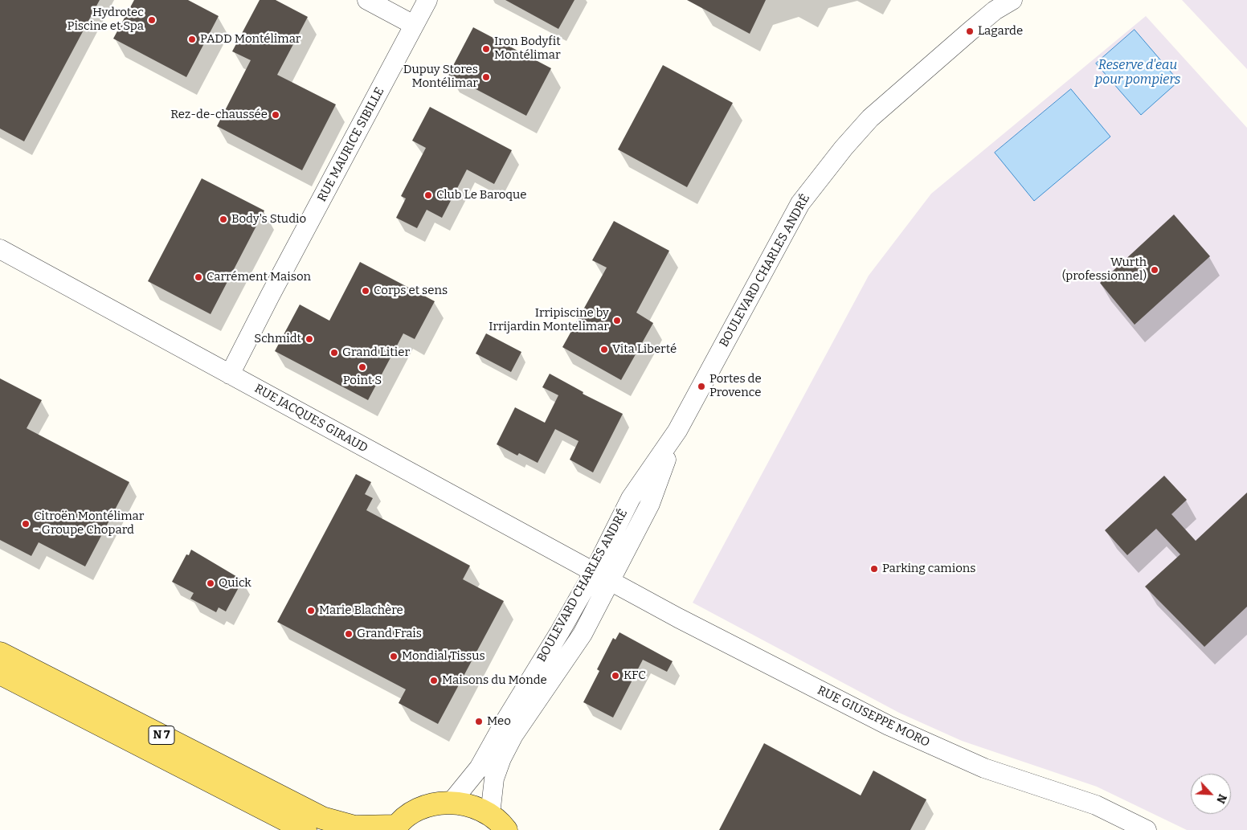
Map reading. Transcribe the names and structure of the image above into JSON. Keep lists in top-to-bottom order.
{
  "streets": {
    "main road": ["N 7"],
    "street": [
      "RUE MAURICE SIBILLE",
      "BOULEVARD CHARLES ANDRÉ",
      "RUE JACQUES GIRAUD",
      "RUE GIUSEPPE MORO"
    ]
  },
  "crossings": [
    ["RUE MAURICE SIBILLE", "RUE JACQUES GIRAUD"],
    ["BOULEVARD CHARLES ANDRÉ", "RUE JACQUES GIRAUD"],
    ["BOULEVARD CHARLES ANDRÉ", "RUE GIUSEPPE MORO"],
    ["RUE JACQUES GIRAUD", "RUE GIUSEPPE MORO"]
  ],
  "water": ["Reserve d'eau pour pompiers"],
  "places": [
    "Hydrotec Piscine et Spa",
    "Lagarde",
    "PADD Montélimar",
    "Iron Bodyfit Montélimar",
    "Dupuy Stores Montélimar",
    "Rez-de-chaussée",
    "Club Le Baroque",
    "Body's Studio",
    "Wurth (professionnel)",
    "Carrément Maison",
    "Corps et sens",
    "Irripiscine by Irrijardin Montelimar",
    "Schmidt",
    "Vita Liberté",
    "Grand Litier",
    "Point S",
    "Portes de Provence",
    "Citroën Montélimar - Groupe Chopard",
    "Parking camions",
    "Quick",
    "Marie Blachère",
    "Grand Frais",
    "Mondial Tissus",
    "KFC",
    "Maisons du Monde",
    "Meo"
  ],
  "north": "bottom right"
}
